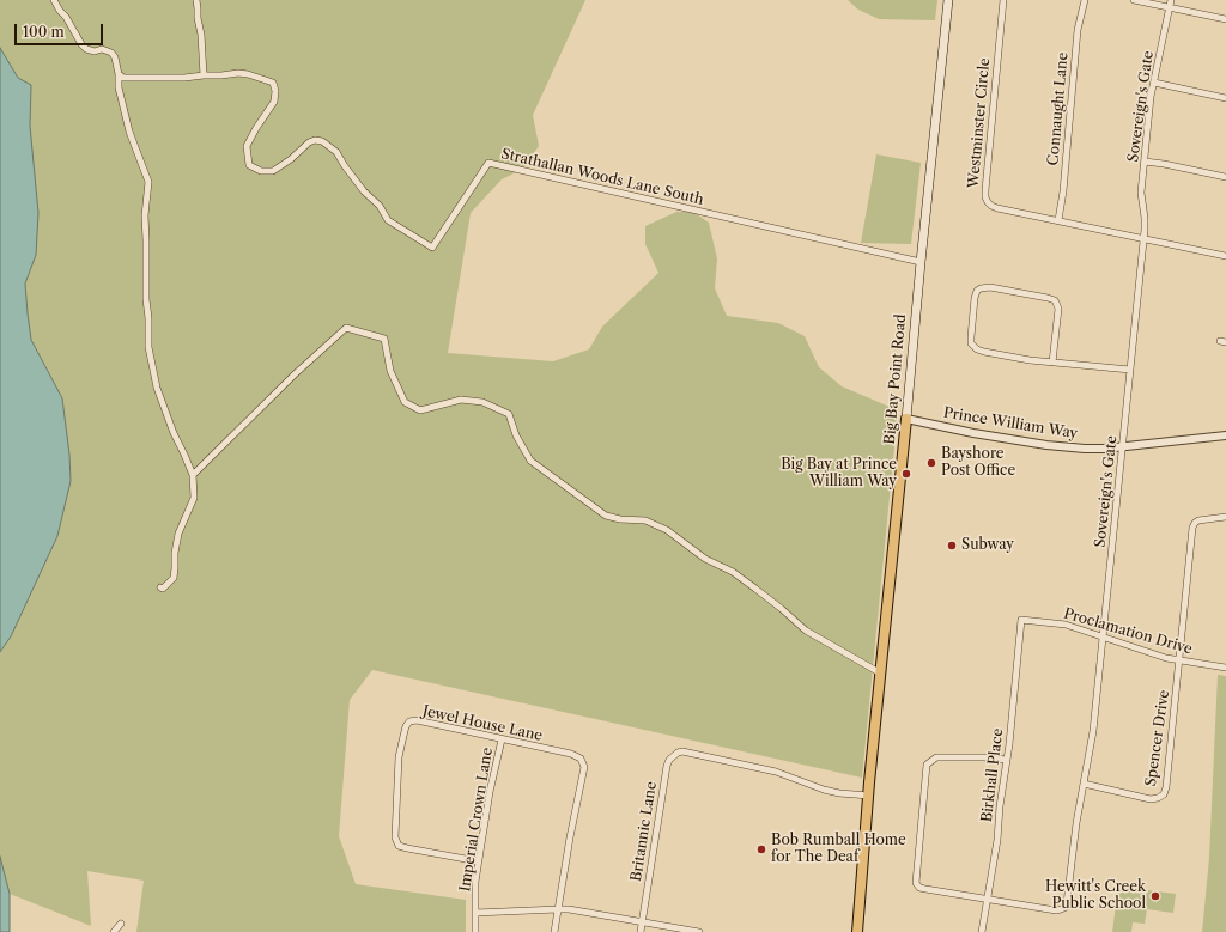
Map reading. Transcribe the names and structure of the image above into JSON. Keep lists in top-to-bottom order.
{
  "streets": {
    "main road": ["Big Bay Point Road"],
    "street": [
      "Sovereign's Gate",
      "Connaught Lane",
      "Westminster Circle",
      "Strathallan Woods Lane South",
      "Prince William Way",
      "Proclamation Drive",
      "Jewel House Lane",
      "Spencer Drive",
      "Birkhall Place",
      "Imperial Crown Lane",
      "Britannic Lane"
    ]
  },
  "crossings": [
    ["Sovereign's Gate", "Westminster Circle"],
    ["Sovereign's Gate", "Prince William Way"],
    ["Sovereign's Gate", "Proclamation Drive"],
    ["Sovereign's Gate", "Spencer Drive"],
    ["Sovereign's Gate", "Birkhall Place"],
    ["Connaught Lane", "Westminster Circle"],
    ["Strathallan Woods Lane South", "Big Bay Point Road"],
    ["Big Bay Point Road", "Prince William Way"],
    ["Big Bay Point Road", "Britannic Lane"],
    ["Proclamation Drive", "Spencer Drive"],
    ["Proclamation Drive", "Birkhall Place"],
    ["Jewel House Lane", "Imperial Crown Lane"]
  ],
  "places": [
    "Bayshore Post Office",
    "Big Bay at Prince William Way",
    "Subway",
    "Bob Rumball Home for The Deaf",
    "Hewitt's Creek Public School"
  ],
  "scale_bar": "100 m"
}
